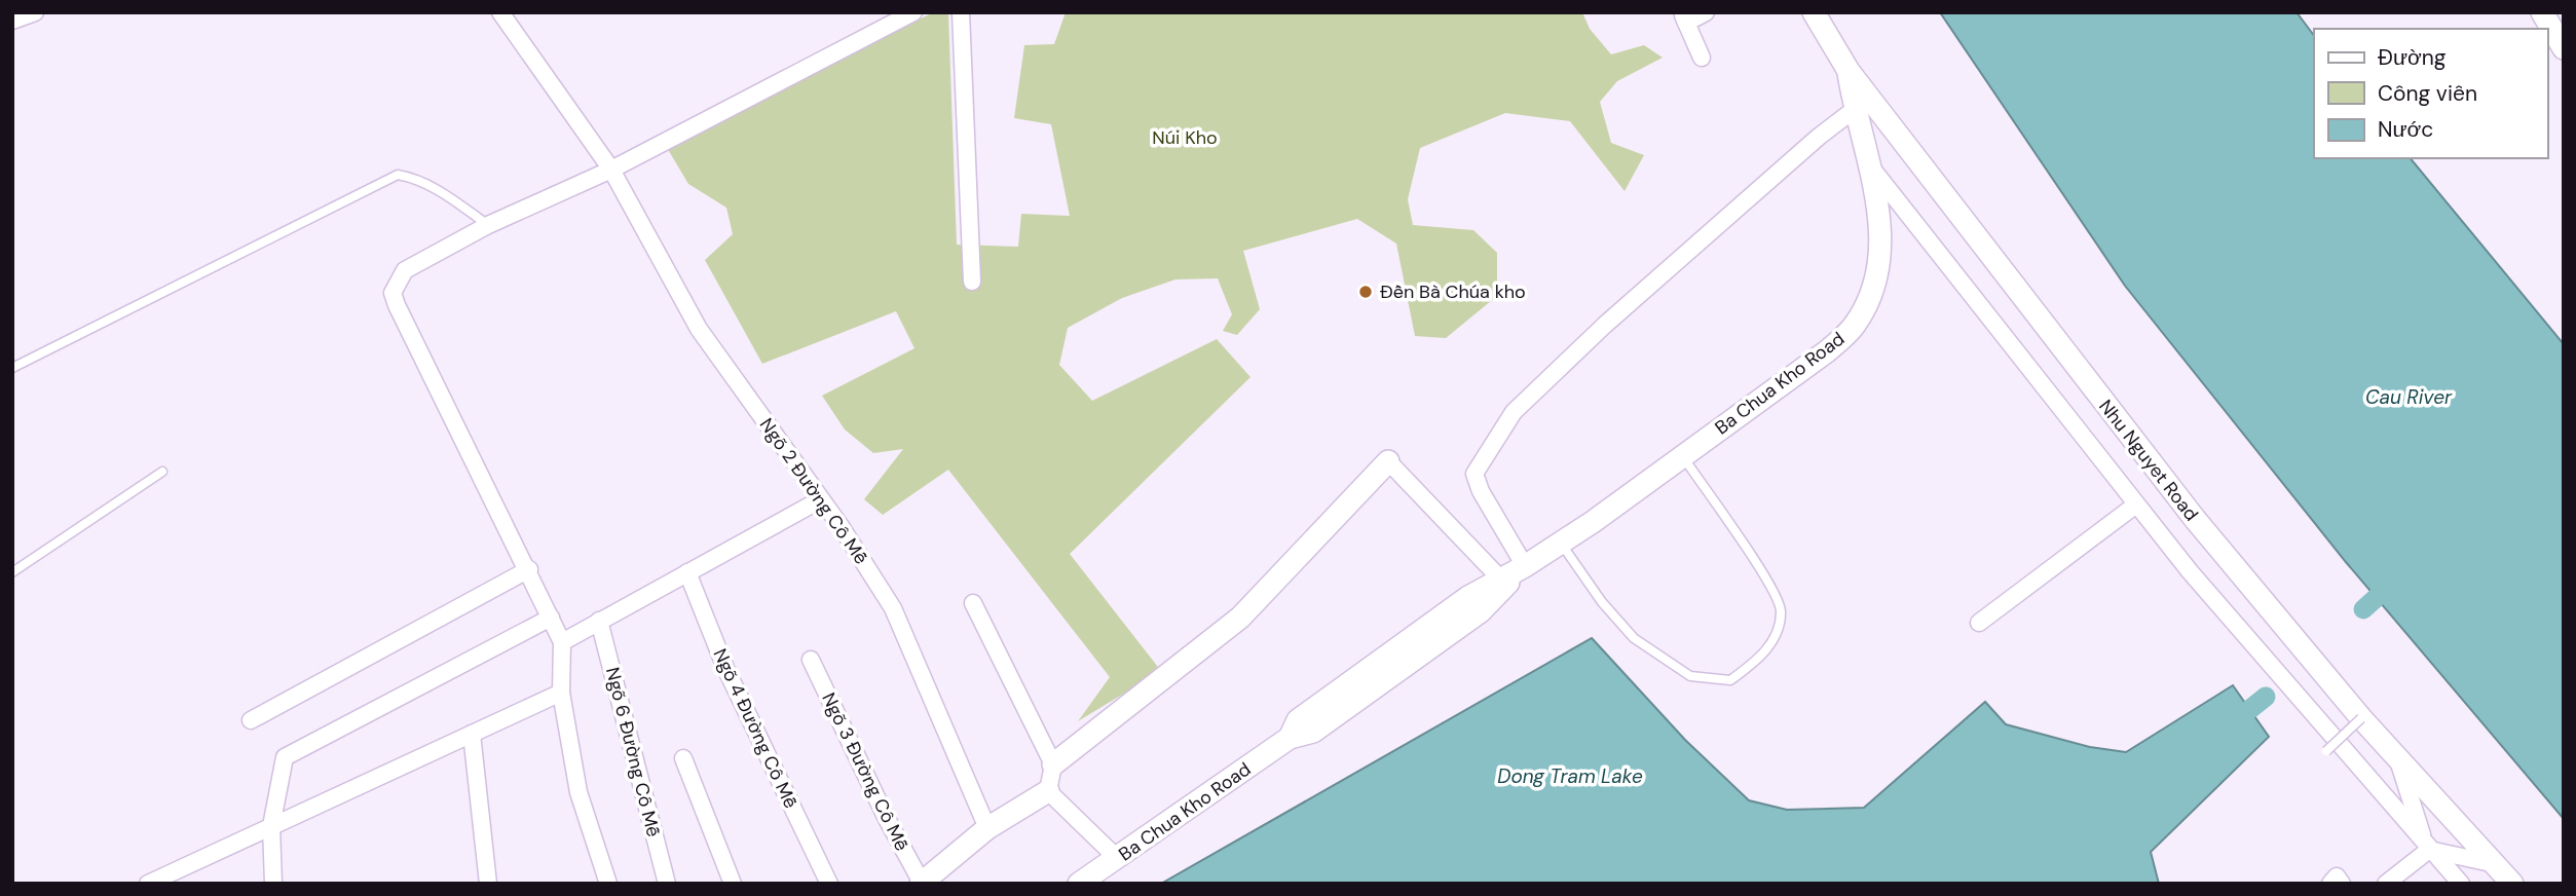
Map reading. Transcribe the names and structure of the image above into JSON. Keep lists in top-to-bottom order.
{
  "streets": {
    "street": [
      "Ba Chua Kho Road",
      "Nhu Nguyet Road",
      "Ngõ 2 Đường Cô Mễ",
      "Ngõ 4 Đường Cô Mễ",
      "Ngõ 6 Đường Cô Mễ",
      "Ngõ 3 Đường Cô Mễ"
    ]
  },
  "crossings": [
    ["Ba Chua Kho Road", "Nhu Nguyet Road"]
  ],
  "water": ["Cau River", "Dong Tram Lake"],
  "parks": ["Núi Kho"],
  "places": ["Đền Bà Chúa kho"],
  "legend": ["Đường", "Công viên", "Nước"]
}
